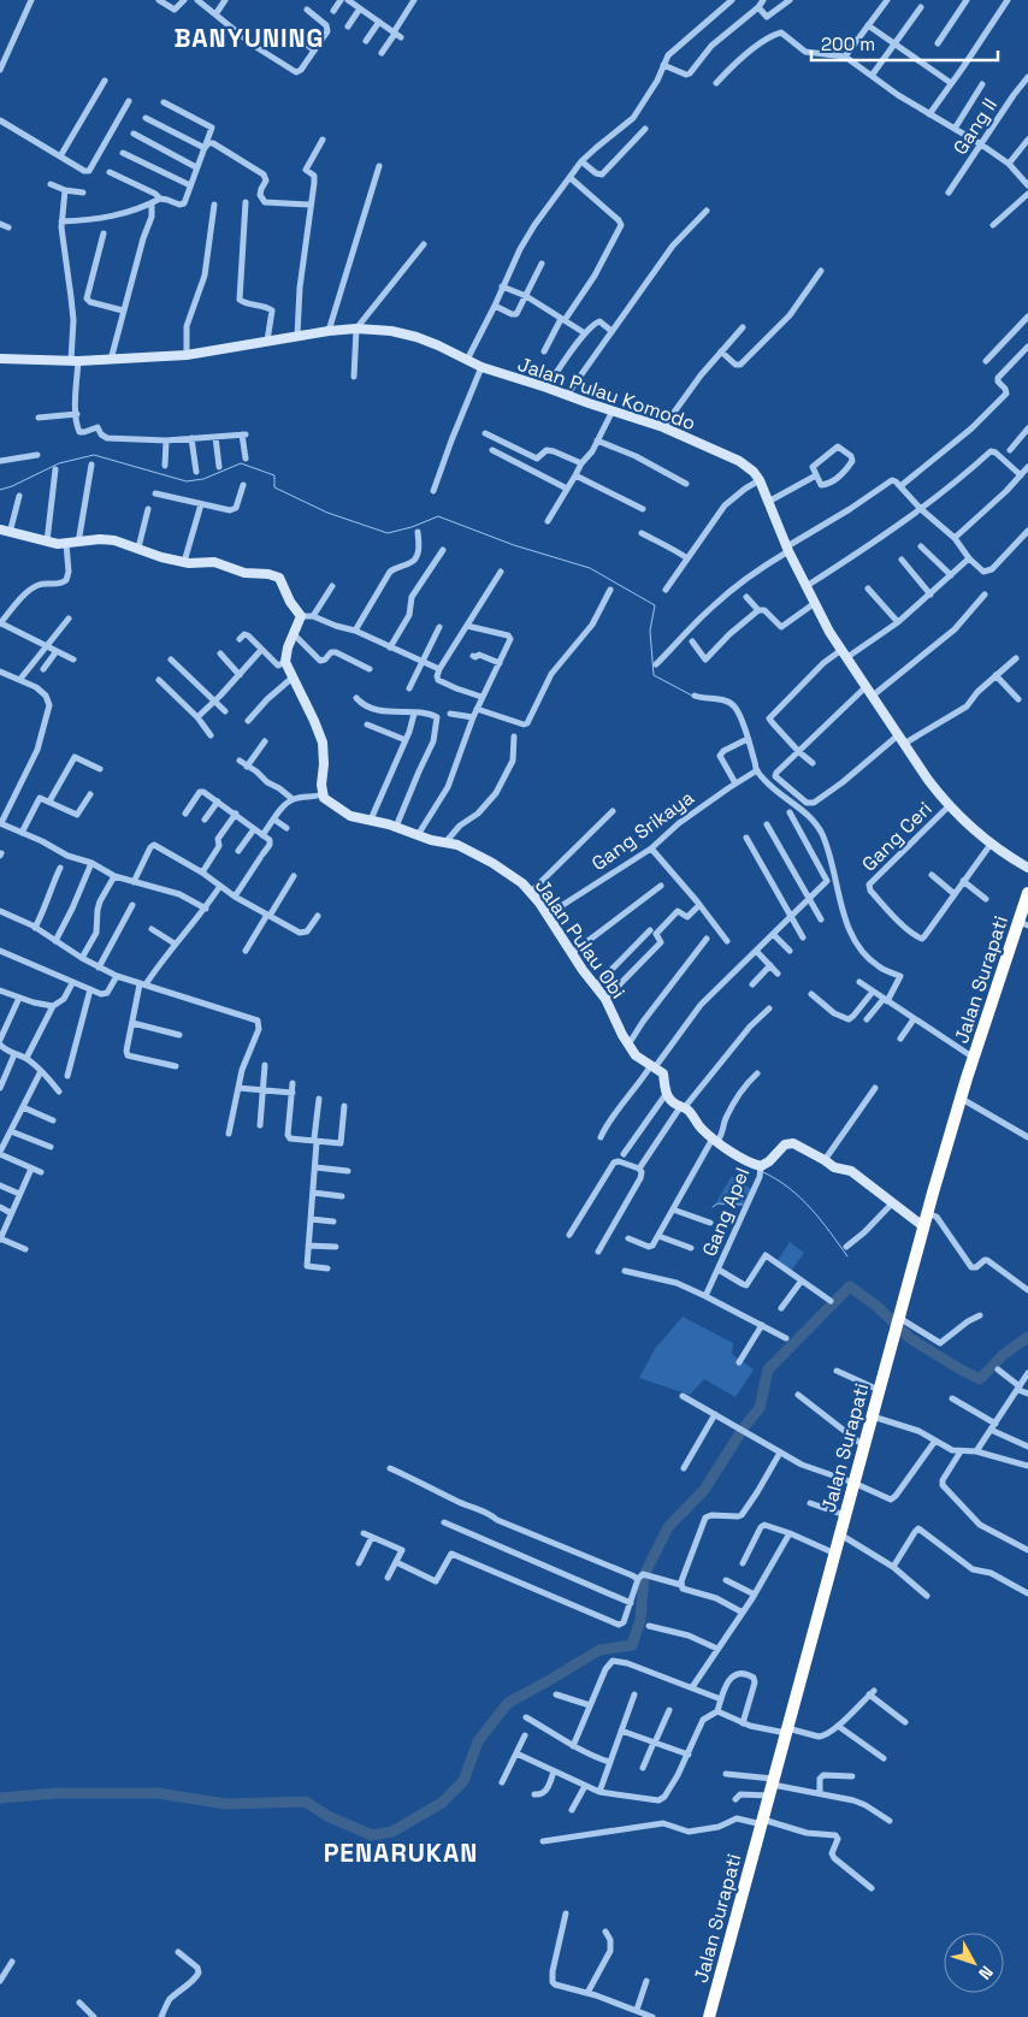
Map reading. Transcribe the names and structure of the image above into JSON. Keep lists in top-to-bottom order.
{
  "streets": {
    "highway": ["Jalan Surapati"],
    "street": [
      "Gang II",
      "Jalan Pulau Komodo",
      "Gang Srikaya",
      "Gang Ceri",
      "Jalan Pulau Obi",
      "Gang Apel"
    ]
  },
  "crossings": [
    ["Jalan Pulau Komodo", "Gang Ceri"],
    ["Gang Srikaya", "Jalan Pulau Obi"],
    ["Jalan Pulau Obi", "Gang Apel"]
  ],
  "districts": ["BANYUNING", "PENARUKAN"],
  "scale_bar": "200 m",
  "north": "bottom right"
}
